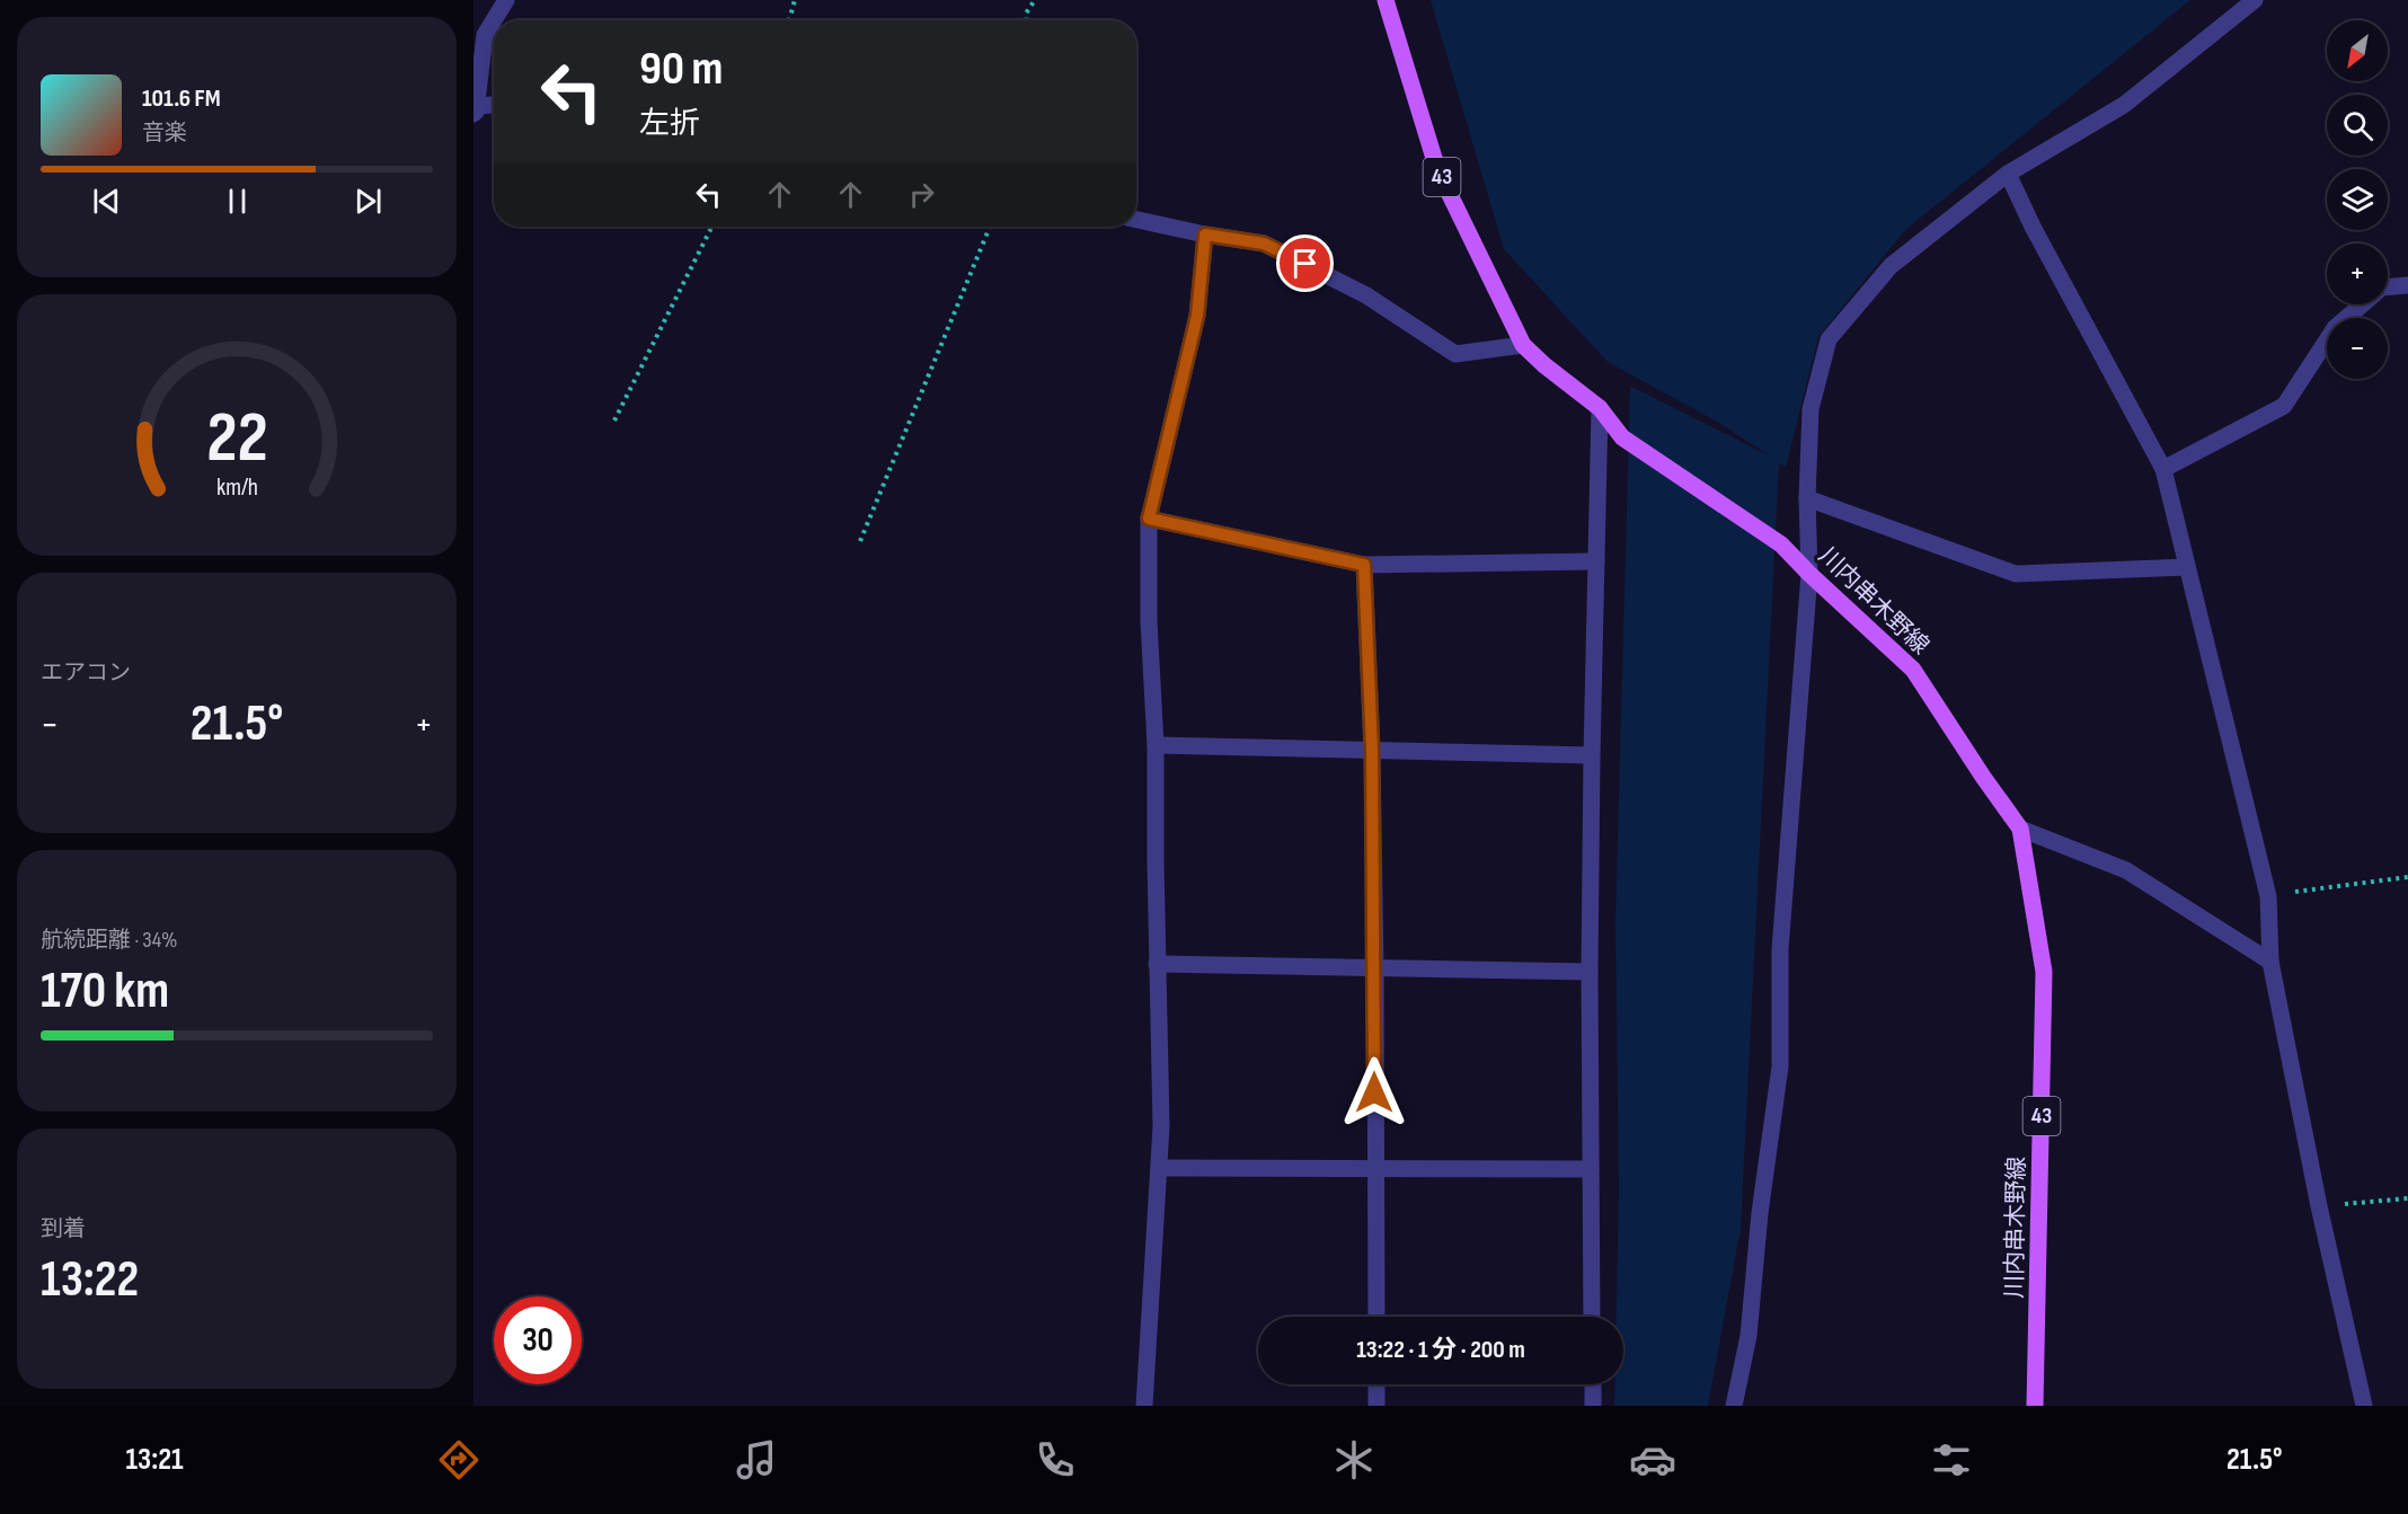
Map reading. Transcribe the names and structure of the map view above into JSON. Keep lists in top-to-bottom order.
{
  "streets": {
    "main road": ["43", "川内串木野線"]
  },
  "north": "bottom left",
  "page": {
    "map_buttons": ["+", "−"],
    "turn": ["90 m", "左折"],
    "song": ["101.6 FM", "音楽"],
    "tile": [
      "エアコン",
      ["航続距離 · 34%", "170 km"],
      ["到着", "13:22"]
    ],
    "heat": ["−", "21.5°", "+"],
    "limit": "30",
    "trip": "13:22 · 1 分 · 200 m",
    "tabs": ["13:21", "21.5°"],
    "gauge": ["22", "km/h"]
  }
}
